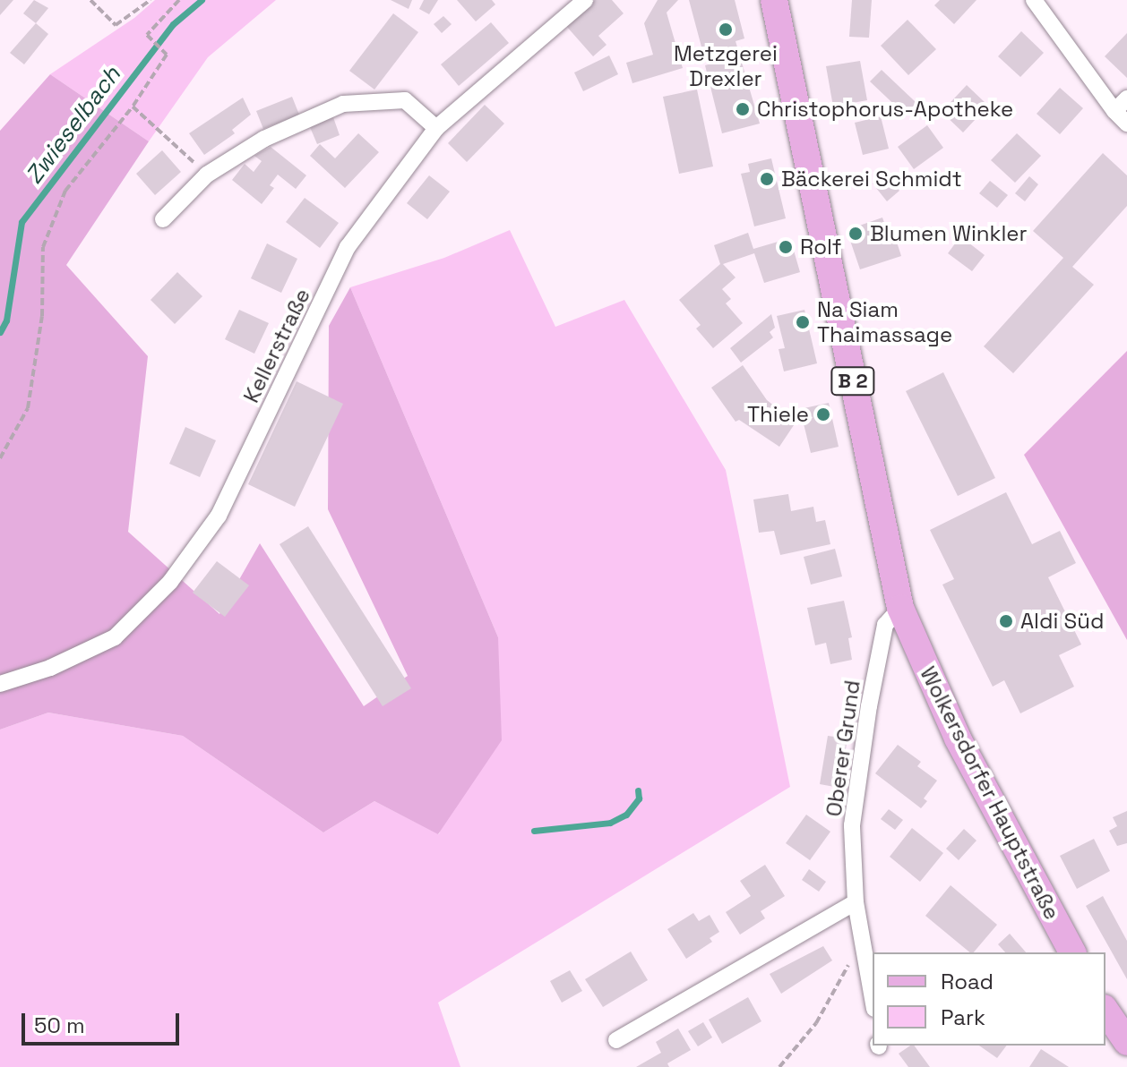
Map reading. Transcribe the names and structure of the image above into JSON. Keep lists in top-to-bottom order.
{
  "streets": {
    "main road": ["B 2", "Wolkersdorfer Hauptstraße"],
    "street": ["Kellerstraße", "Oberer Grund"]
  },
  "crossings": [
    ["Oberer Grund", "Wolkersdorfer Hauptstraße"]
  ],
  "water": ["Zwieselbach"],
  "places": [
    "Metzgerei Drexler",
    "Christophorus-Apotheke",
    "Bäckerei Schmidt",
    "Blumen Winkler",
    "Rolf",
    "Na Siam Thaimassage",
    "Thiele",
    "Aldi Süd"
  ],
  "legend": ["Road", "Park"],
  "scale_bar": "50 m"
}
